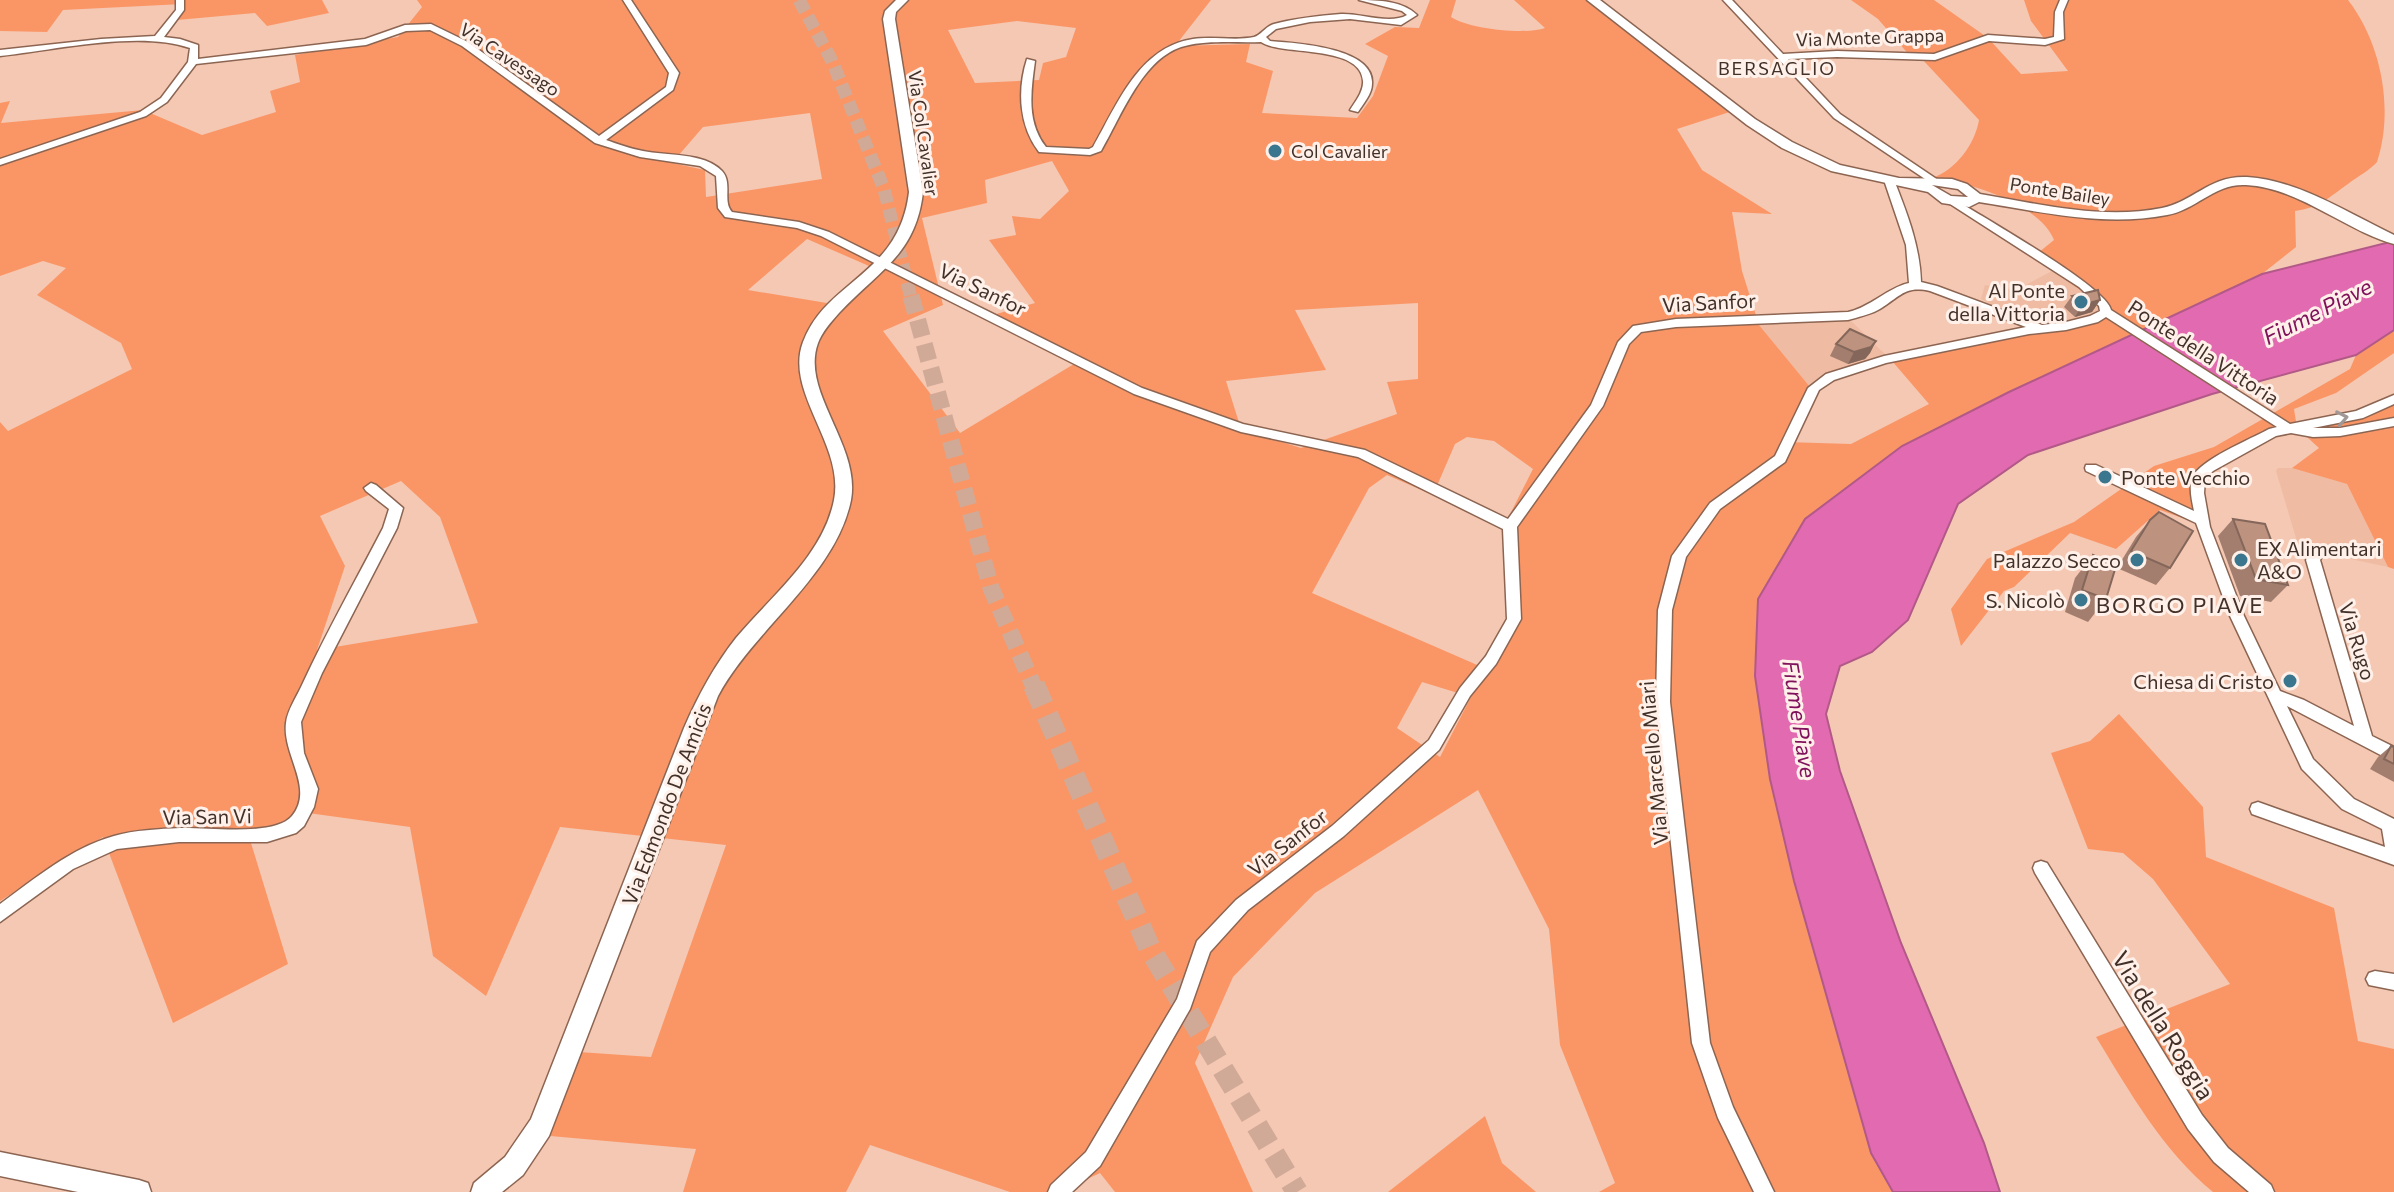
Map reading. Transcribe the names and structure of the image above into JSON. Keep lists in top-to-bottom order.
{
  "streets": {
    "main road": [
      "Via Monte Grappa",
      "Via Col Cavalier",
      "Ponte Bailey",
      "Via Edmondo De Amicis"
    ],
    "street": [
      "Via Cavessago",
      "Via Sanfor",
      "Ponte della Vittoria",
      "Via Rugo",
      "Via Marcello Miari",
      "Via San Vi",
      "Via della Roggia"
    ]
  },
  "crossings": [
    ["Via Monte Grappa", "Ponte Bailey"],
    ["Via Monte Grappa", "Ponte della Vittoria"],
    ["Via Monte Grappa", "Via Marcello Miari"],
    ["Via Cavessago", "Via Col Cavalier"],
    ["Via Cavessago", "Via Sanfor"],
    ["Via Cavessago", "Via Edmondo De Amicis"],
    ["Via Col Cavalier", "Via Sanfor"],
    ["Via Col Cavalier", "Via Edmondo De Amicis"],
    ["Via Sanfor", "Via Edmondo De Amicis"],
    ["Ponte della Vittoria", "Via Marcello Miari"]
  ],
  "districts": ["BERSAGLIO", "BORGO PIAVE"],
  "water": ["Fiume Piave"],
  "places": [
    "Col Cavalier",
    "Al Ponte della Vittoria",
    "Ponte Vecchio",
    "Palazzo Secco",
    "EX Alimentari A&O",
    "S. Nicolò",
    "Chiesa di Cristo"
  ]
}
